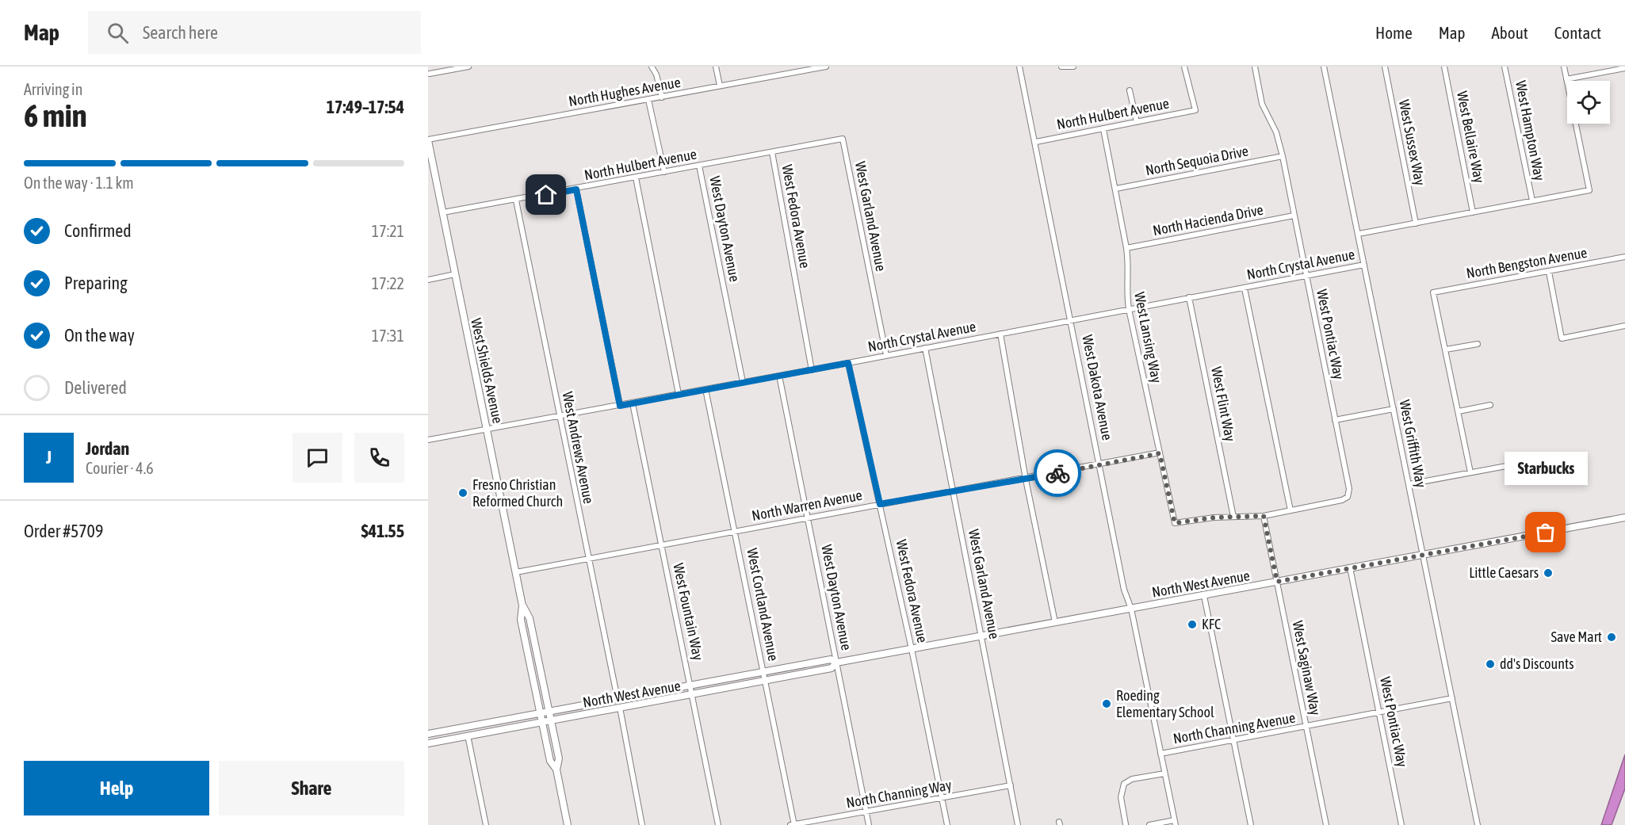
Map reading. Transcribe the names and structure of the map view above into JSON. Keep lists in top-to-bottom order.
{
  "streets": {
    "main road": ["West Shields Avenue", "North West Avenue"],
    "street": [
      "North Hughes Avenue",
      "North Hulbert Avenue",
      "West Hampton Way",
      "West Bellaire Way",
      "West Sussex Way",
      "North Sequoia Drive",
      "West Fedora Avenue",
      "West Garland Avenue",
      "North Hacienda Drive",
      "West Dayton Avenue",
      "North Bengston Avenue",
      "North Crystal Avenue",
      "West Pontiac Way",
      "West Lansing Way",
      "West Dakota Avenue",
      "West Flint Way",
      "West Griffith Way",
      "West Andrews Avenue",
      "North Warren Avenue",
      "West Cortland Avenue",
      "West Fountain Way",
      "West Saginaw Way",
      "North Channing Avenue",
      "North Channing Way"
    ]
  },
  "crossings": [
    ["North Hughes Avenue", "West Shields Avenue"],
    ["North Hulbert Avenue", "West Fedora Avenue"],
    ["North Hulbert Avenue", "West Garland Avenue"],
    ["North Hulbert Avenue", "West Dayton Avenue"],
    ["North Hulbert Avenue", "West Lansing Way"],
    ["North Hulbert Avenue", "West Shields Avenue"],
    ["North Hulbert Avenue", "West Dakota Avenue"],
    ["North Hulbert Avenue", "West Andrews Avenue"],
    ["West Hampton Way", "North Crystal Avenue"],
    ["West Bellaire Way", "North Crystal Avenue"],
    ["West Sussex Way", "North Crystal Avenue"],
    ["North Sequoia Drive", "West Pontiac Way"],
    ["North Sequoia Drive", "West Lansing Way"],
    ["West Fedora Avenue", "North Crystal Avenue"],
    ["West Fedora Avenue", "North Warren Avenue"],
    ["West Fedora Avenue", "North West Avenue"],
    ["West Fedora Avenue", "North Channing Way"],
    ["West Garland Avenue", "North Crystal Avenue"],
    ["West Garland Avenue", "North Warren Avenue"],
    ["West Garland Avenue", "North West Avenue"],
    ["West Garland Avenue", "North Channing Way"],
    ["North Hacienda Drive", "West Pontiac Way"],
    ["North Hacienda Drive", "West Lansing Way"],
    ["West Dayton Avenue", "North Crystal Avenue"],
    ["West Dayton Avenue", "North Warren Avenue"],
    ["West Dayton Avenue", "North West Avenue"],
    ["West Dayton Avenue", "North Channing Way"],
    ["North Crystal Avenue", "West Pontiac Way"],
    ["North Crystal Avenue", "West Lansing Way"],
    ["North Crystal Avenue", "West Shields Avenue"],
    ["North Crystal Avenue", "West Dakota Avenue"],
    ["North Crystal Avenue", "West Flint Way"],
    ["North Crystal Avenue", "West Griffith Way"],
    ["North Crystal Avenue", "West Andrews Avenue"],
    ["North Crystal Avenue", "West Cortland Avenue"],
    ["North Crystal Avenue", "West Fountain Way"],
    ["West Pontiac Way", "North West Avenue"],
    ["West Pontiac Way", "North Channing Avenue"],
    ["West Lansing Way", "West Flint Way"],
    ["West Lansing Way", "North Warren Avenue"],
    ["West Shields Avenue", "North Warren Avenue"],
    ["West Shields Avenue", "North West Avenue"],
    ["West Dakota Avenue", "North Warren Avenue"],
    ["West Dakota Avenue", "North West Avenue"],
    ["West Dakota Avenue", "North Channing Avenue"],
    ["West Griffith Way", "North West Avenue"],
    ["West Griffith Way", "North Channing Avenue"],
    ["West Andrews Avenue", "North Warren Avenue"],
    ["West Andrews Avenue", "North West Avenue"],
    ["North Warren Avenue", "West Cortland Avenue"],
    ["North Warren Avenue", "West Fountain Way"],
    ["North West Avenue", "West Cortland Avenue"],
    ["North West Avenue", "West Fountain Way"],
    ["North West Avenue", "West Saginaw Way"],
    ["West Cortland Avenue", "North Channing Way"],
    ["West Saginaw Way", "North Channing Avenue"]
  ],
  "places": [
    "Fresno Christian Reformed Church",
    "Starbucks",
    "Little Caesars",
    "KFC",
    "Save Mart",
    "dd's Discounts",
    "Roeding Elementary School"
  ],
  "page": {
    "header": "Map",
    "search": "Search here",
    "nav": [
      "Home",
      "Map",
      "About",
      "Contact"
    ],
    "heading": ["6 min", "Arriving in", "17:49–17:54"],
    "panel": [
      "Jordan",
      "Courier · 4.6",
      "Order #5709",
      "$41.55"
    ],
    "bar": "On the way · 1.1 km",
    "list": [
      ["Confirmed", "17:21"],
      ["Preparing", "17:22"],
      ["On the way", "17:31"],
      "Delivered"
    ],
    "round": "J",
    "bubble": "Starbucks",
    "buttons": ["Help", "Share"]
  }
}
